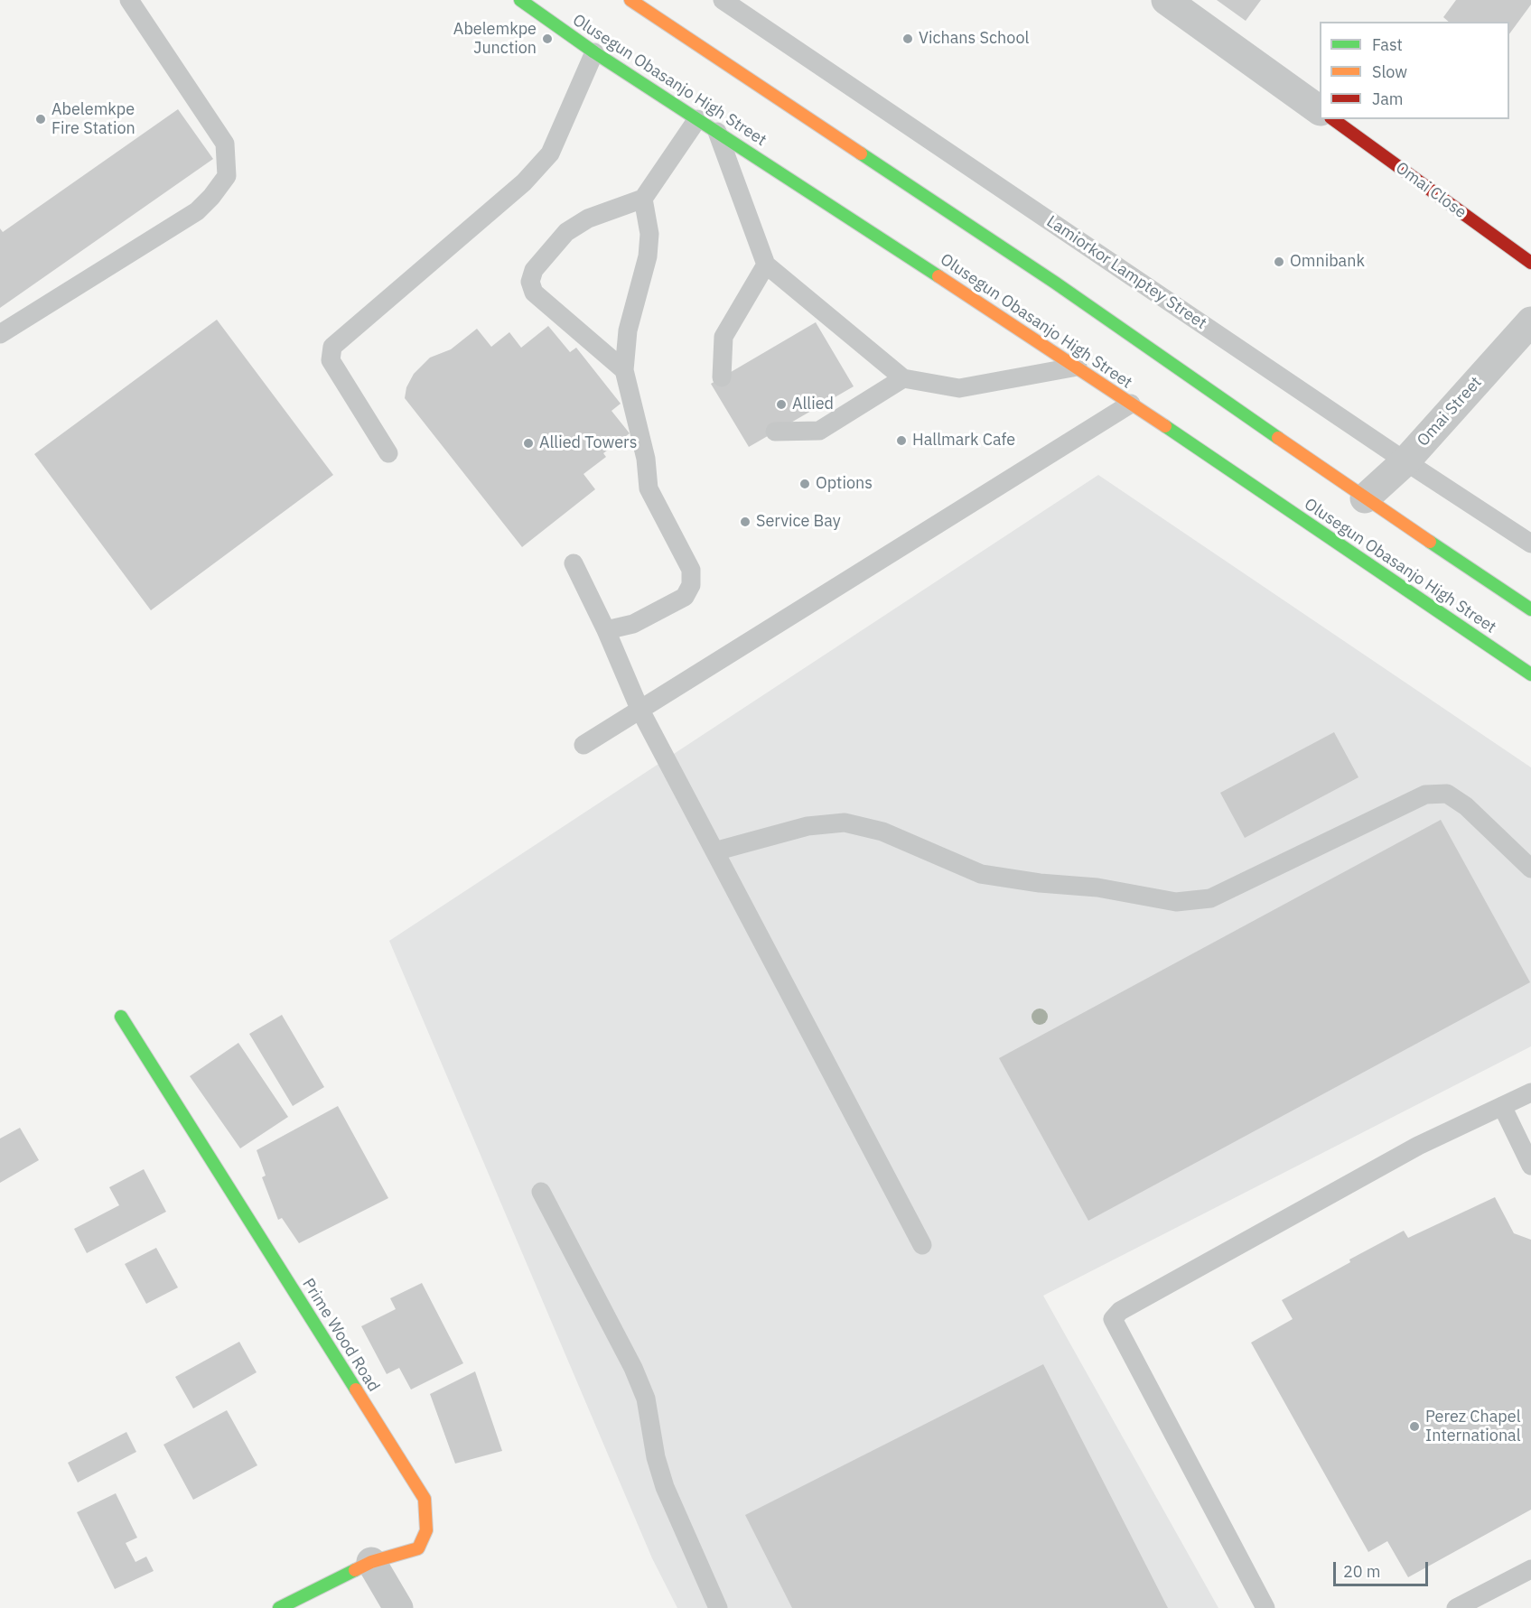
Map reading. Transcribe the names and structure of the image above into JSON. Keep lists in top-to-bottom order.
{
  "streets": {
    "main road": ["Olusegun Obasanjo High Street", "Omai Close", "Prime Wood Road"],
    "street": ["Omai Street"],
    "lane": ["Lamiorkor Lamptey Street"]
  },
  "crossings": [
    ["Lamiorkor Lamptey Street", "Omai Street"]
  ],
  "places": [
    "Abelemkpe Junction",
    "Vichans School",
    "Abelemkpe Fire Station",
    "Omnibank",
    "Allied",
    "Hallmark Cafe",
    "Allied Towers",
    "Options",
    "Service Bay",
    "Perez Chapel International"
  ],
  "legend": ["Fast", "Slow", "Jam"],
  "scale_bar": "20 m"
}
